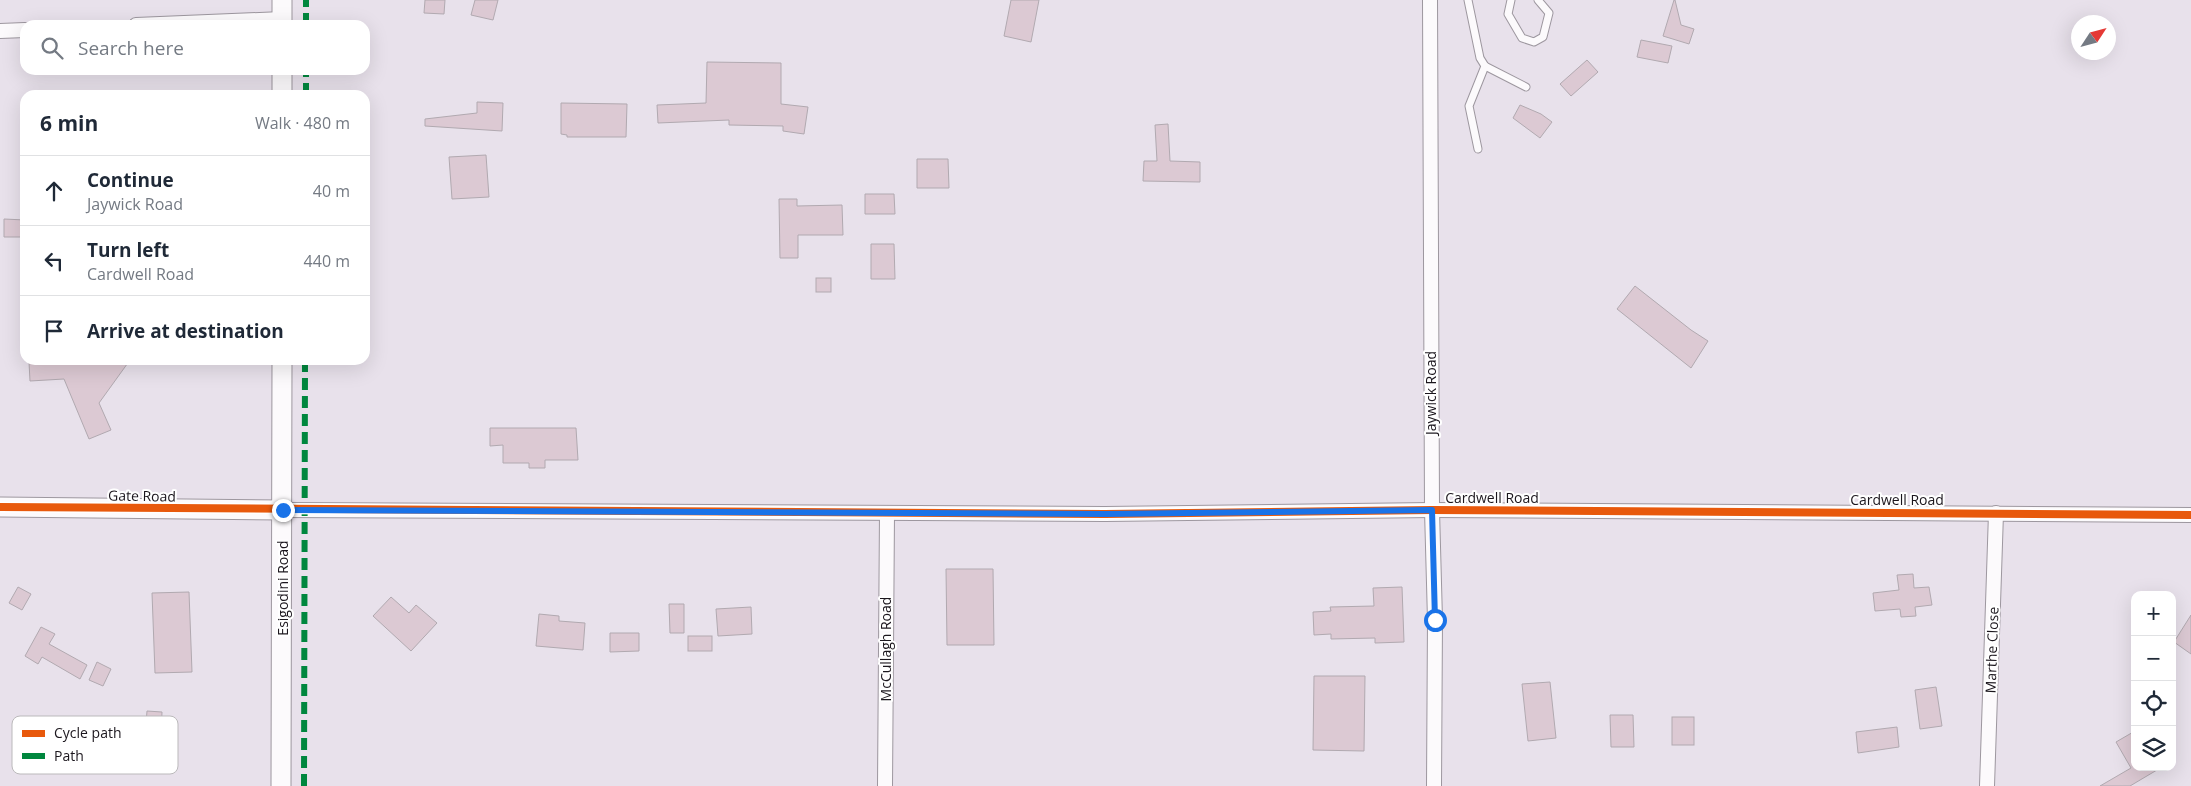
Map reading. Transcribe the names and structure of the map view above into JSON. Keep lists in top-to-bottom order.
{
  "streets": {
    "main road": ["Gate Road", "Esigodini Road"],
    "street": [
      "Jaywick Road",
      "Cardwell Road",
      "McCullagh Road",
      "Marthe Close"
    ]
  },
  "crossings": [
    ["Jaywick Road", "Cardwell Road"],
    ["Gate Road", "Cardwell Road"],
    ["Gate Road", "Esigodini Road"],
    ["Cardwell Road", "Esigodini Road"],
    ["Cardwell Road", "McCullagh Road"],
    ["Cardwell Road", "Marthe Close"]
  ],
  "legend": ["Cycle path", "Path"],
  "north": "top right",
  "page": {
    "search": "Search here",
    "heading": ["6 min", "Walk · 480 m"],
    "list": [
      ["Continue", "Jaywick Road", "40 m"],
      ["Turn left", "Cardwell Road", "440 m"],
      "Arrive at destination"
    ],
    "map_buttons": ["+", "−"]
  }
}
